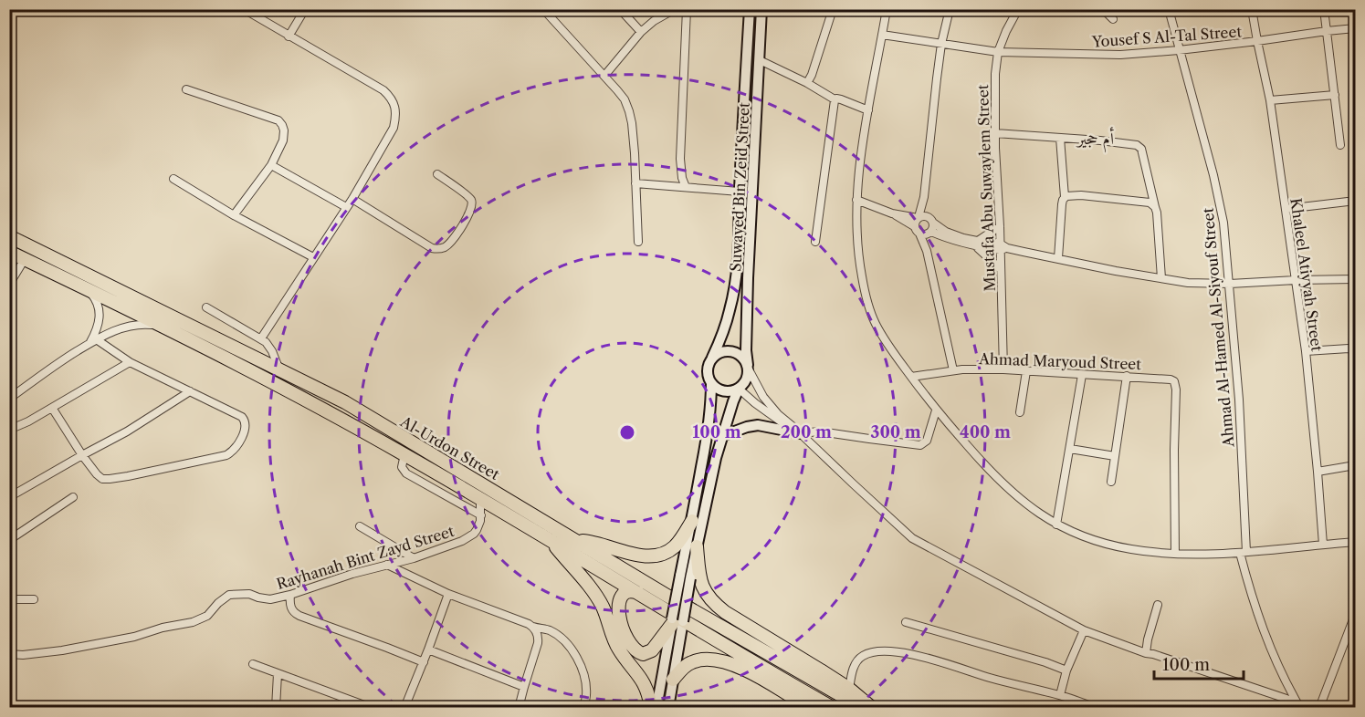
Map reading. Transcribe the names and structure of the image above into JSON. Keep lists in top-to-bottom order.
{
  "streets": {
    "highway": ["Al-Urdon Street"],
    "main road": ["Suwayed Bin Zeid Street"],
    "street": [
      "Yousef S Al-Tal Street",
      "Mustafa Abu Suwaylem Street",
      "Khaleel Atiyyah Street",
      "Ahmad Al-Hamed Al-Siyouf Street",
      "Ahmad Maryoud Street",
      "Rayhanah Bint Zayd Street"
    ]
  },
  "crossings": [
    ["Yousef S Al-Tal Street", "Mustafa Abu Suwaylem Street"],
    ["Yousef S Al-Tal Street", "Khaleel Atiyyah Street"],
    ["Yousef S Al-Tal Street", "Ahmad Al-Hamed Al-Siyouf Street"],
    ["Mustafa Abu Suwaylem Street", "Ahmad Maryoud Street"]
  ],
  "districts": ["أم حجير"],
  "scale_bar": "100 m",
  "rings": [
    "100 m",
    "200 m",
    "300 m",
    "400 m"
  ]
}
